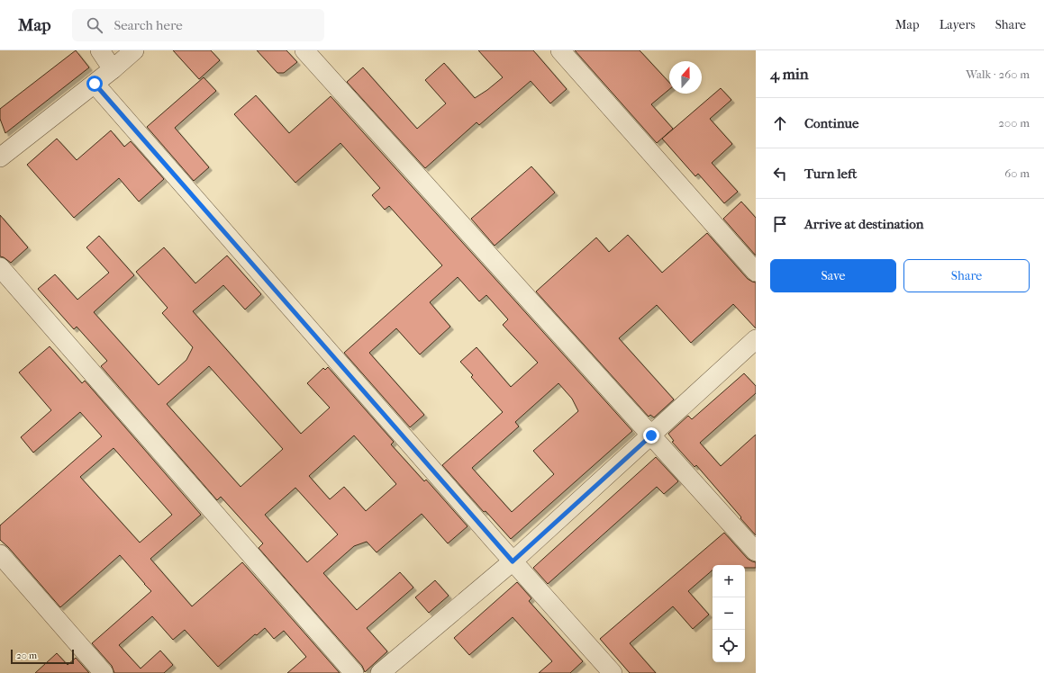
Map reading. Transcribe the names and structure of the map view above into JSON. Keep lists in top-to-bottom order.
{
  "scale_bar": "20 m",
  "north": "top",
  "page": {
    "header": "Map",
    "search": "Search here",
    "nav": ["Map", "Layers", "Share"],
    "heading": ["4 min", "Walk · 260 m"],
    "list": [
      ["Continue", "200 m"],
      ["Turn left", "60 m"],
      "Arrive at destination"
    ],
    "buttons": ["Save", "Share"],
    "map_buttons": ["+", "−"],
    "scale": "20 m"
  }
}
